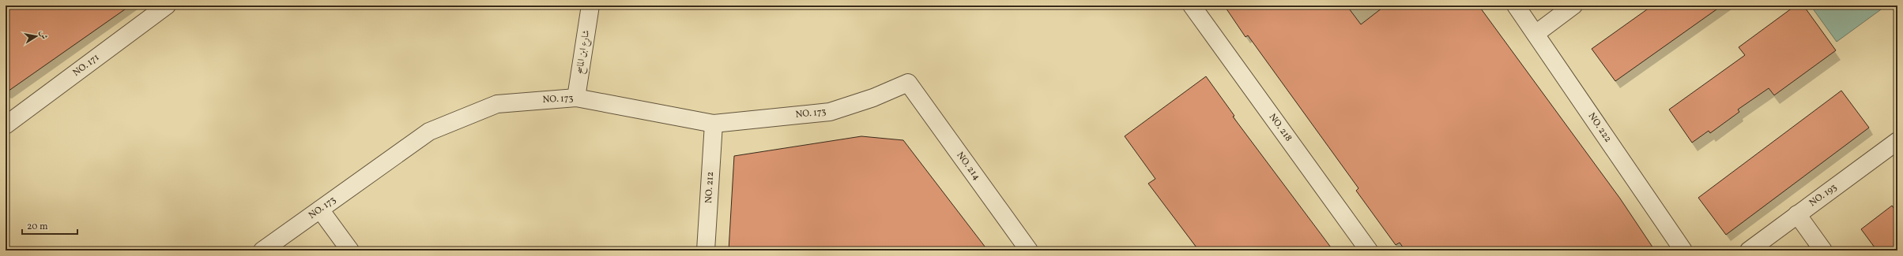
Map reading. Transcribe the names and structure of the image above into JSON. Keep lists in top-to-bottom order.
{
  "streets": {
    "street": [
      "شارع ابن الماسح",
      "NO. 171",
      "NO. 173",
      "NO. 218",
      "NO. 222",
      "NO. 214",
      "NO. 212",
      "NO. 193"
    ]
  },
  "crossings": [
    ["شارع ابن الماسح", "NO. 173"],
    ["NO. 173", "NO. 214"],
    ["NO. 173", "NO. 212"]
  ],
  "scale_bar": "20 m",
  "north": "right"
}
